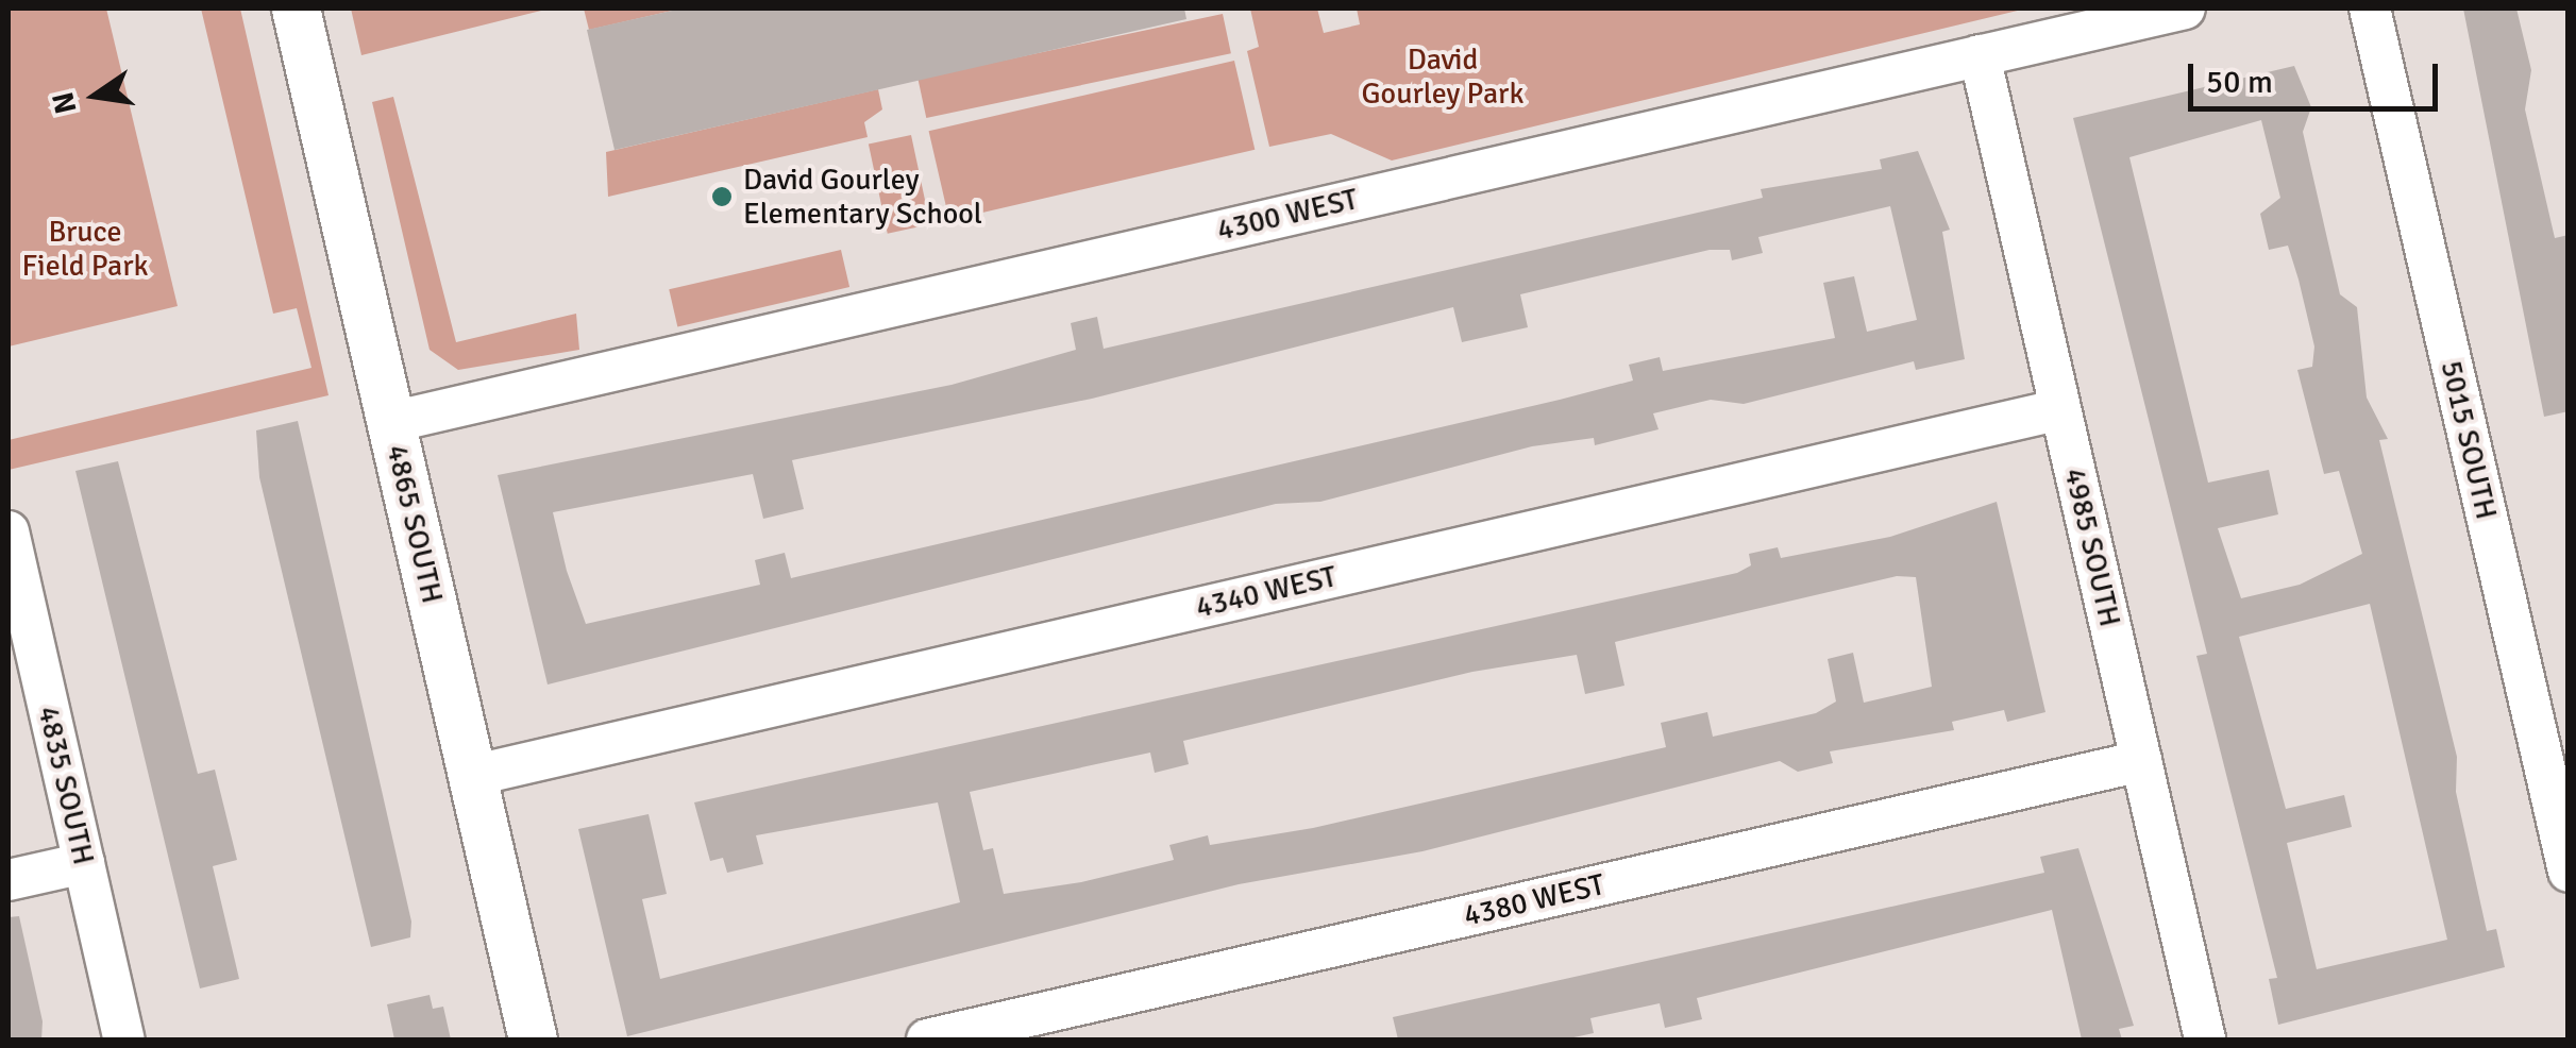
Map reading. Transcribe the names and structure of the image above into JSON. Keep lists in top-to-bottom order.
{
  "streets": {
    "street": [
      "4300 WEST",
      "5015 SOUTH",
      "4865 SOUTH",
      "4985 SOUTH",
      "4340 WEST",
      "4835 SOUTH",
      "4380 WEST"
    ]
  },
  "crossings": [
    ["4300 WEST", "4865 SOUTH"],
    ["4300 WEST", "4985 SOUTH"],
    ["4865 SOUTH", "4340 WEST"],
    ["4985 SOUTH", "4340 WEST"],
    ["4985 SOUTH", "4380 WEST"]
  ],
  "parks": ["David Gourley Park", "Bruce Field Park"],
  "places": ["David Gourley Elementary School"],
  "scale_bar": "50 m",
  "north": "left"
}
